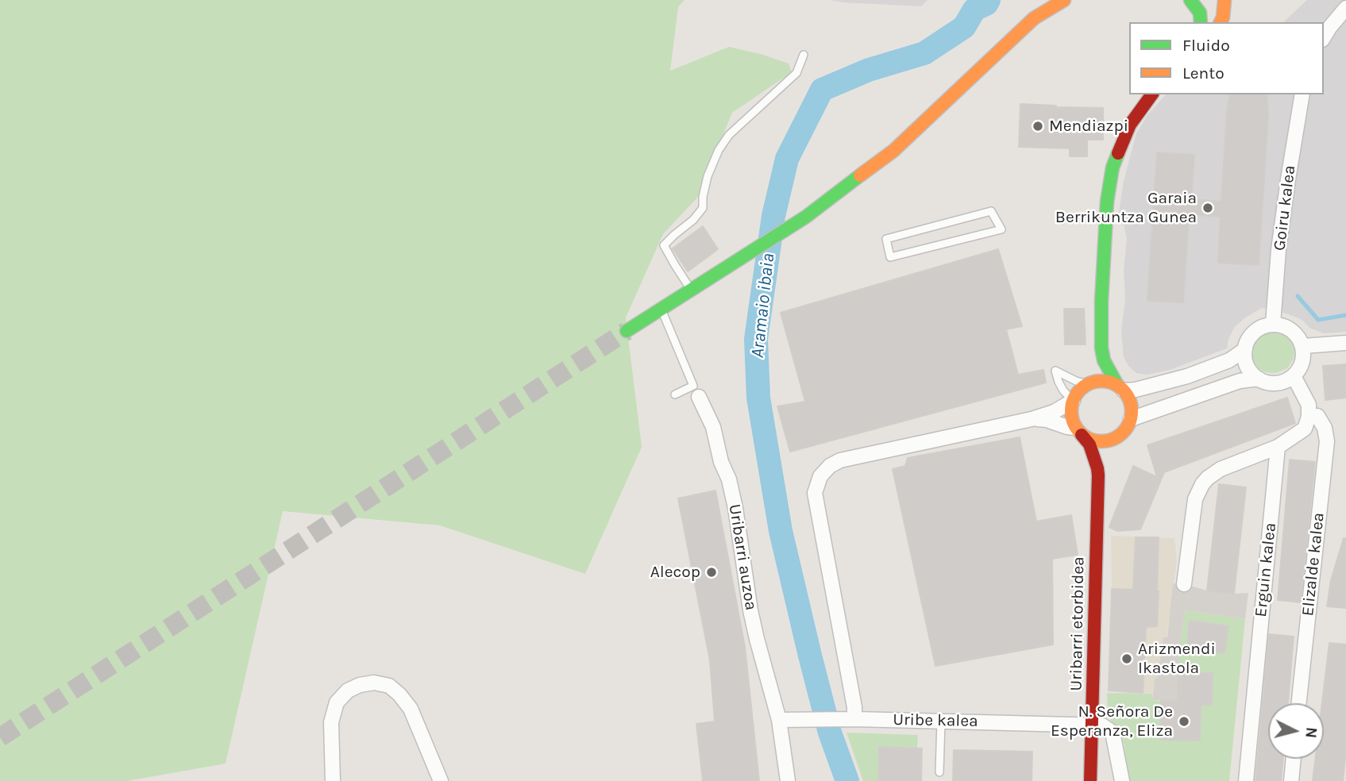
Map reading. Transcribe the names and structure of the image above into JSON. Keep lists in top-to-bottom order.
{
  "streets": {
    "street": [
      "Goiru kalea",
      "Uribarri auzoa",
      "Elizalde kalea",
      "Erguin kalea",
      "Uribarri etorbidea",
      "Uribe kalea"
    ]
  },
  "crossings": [
    ["Uribarri auzoa", "Uribe kalea"],
    ["Uribarri etorbidea", "Uribe kalea"]
  ],
  "water": ["Aramaio ibaia"],
  "places": [
    "Mendiazpi",
    "Garaia Berrikuntza Gunea",
    "Alecop",
    "Arizmendi Ikastola",
    "N. Señora De Esperanza, Eliza"
  ],
  "legend": ["Fluido", "Lento"],
  "north": "right"
}
